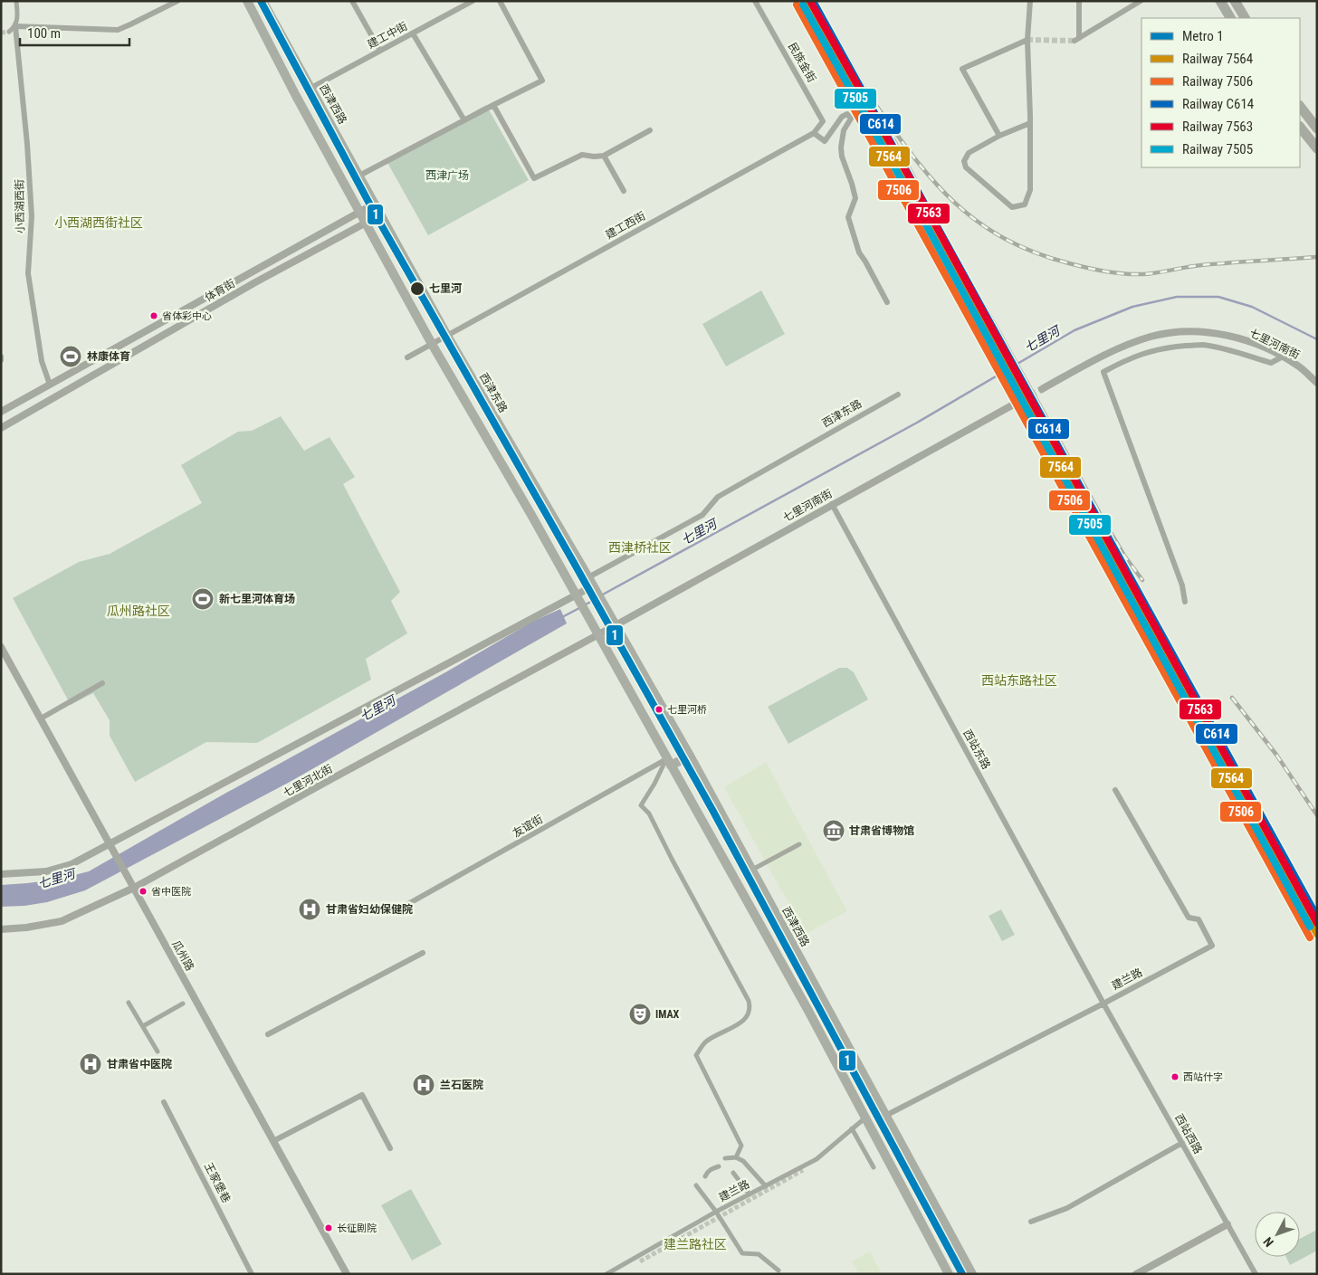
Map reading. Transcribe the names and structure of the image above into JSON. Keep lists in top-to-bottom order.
{
  "streets": {
    "main road": ["西津西路", "西津东路"],
    "street": [
      "建工中街",
      "民族金街",
      "小西湖西街",
      "建工西街",
      "体育街",
      "七里河南街",
      "西站东路",
      "七里河北街",
      "友谊街",
      "瓜州路",
      "建兰路",
      "西站西路",
      "王家堡巷"
    ]
  },
  "crossings": [
    ["建工中街", "西津西路"],
    ["民族金街", "建工西街"],
    ["西津西路", "体育街"],
    ["西津西路", "七里河南街"],
    ["西津西路", "西津东路"],
    ["西津西路", "七里河北街"],
    ["西津西路", "建兰路"],
    ["小西湖西街", "体育街"],
    ["建工西街", "西津东路"],
    ["体育街", "西津东路"],
    ["七里河南街", "西站东路"],
    ["七里河南街", "七里河北街"],
    ["西站东路", "建兰路"],
    ["西站东路", "西站西路"],
    ["七里河北街", "瓜州路"],
    ["建兰路", "西站西路"]
  ],
  "districts": [
    "小西湖西街社区",
    "西津桥社区",
    "瓜州路社区",
    "西站东路社区",
    "建兰路社区"
  ],
  "water": ["七里河"],
  "parks": ["西津广场"],
  "places": {
    "other": [
      "七里河",
      "省体彩中心",
      "七里河桥",
      "省中医院",
      "西站什字",
      "长征剧院"
    ],
    "sports": ["林康体育", "新七里河体育场"],
    "museum": ["甘肃省博物馆"],
    "hospital": ["甘肃省妇幼保健院", "甘肃省中医院", "兰石医院"],
    "theatre": ["IMAX"]
  },
  "lines": [
    "metro line 1",
    "rail line 7564",
    "rail line C614",
    "rail line 7563",
    "rail line 7506",
    "rail line 7505"
  ],
  "legend": [
    "Metro 1",
    "Railway 7564",
    "Railway 7506",
    "Railway C614",
    "Railway 7563",
    "Railway 7505"
  ],
  "scale_bar": "100 m",
  "north": "bottom left"
}
